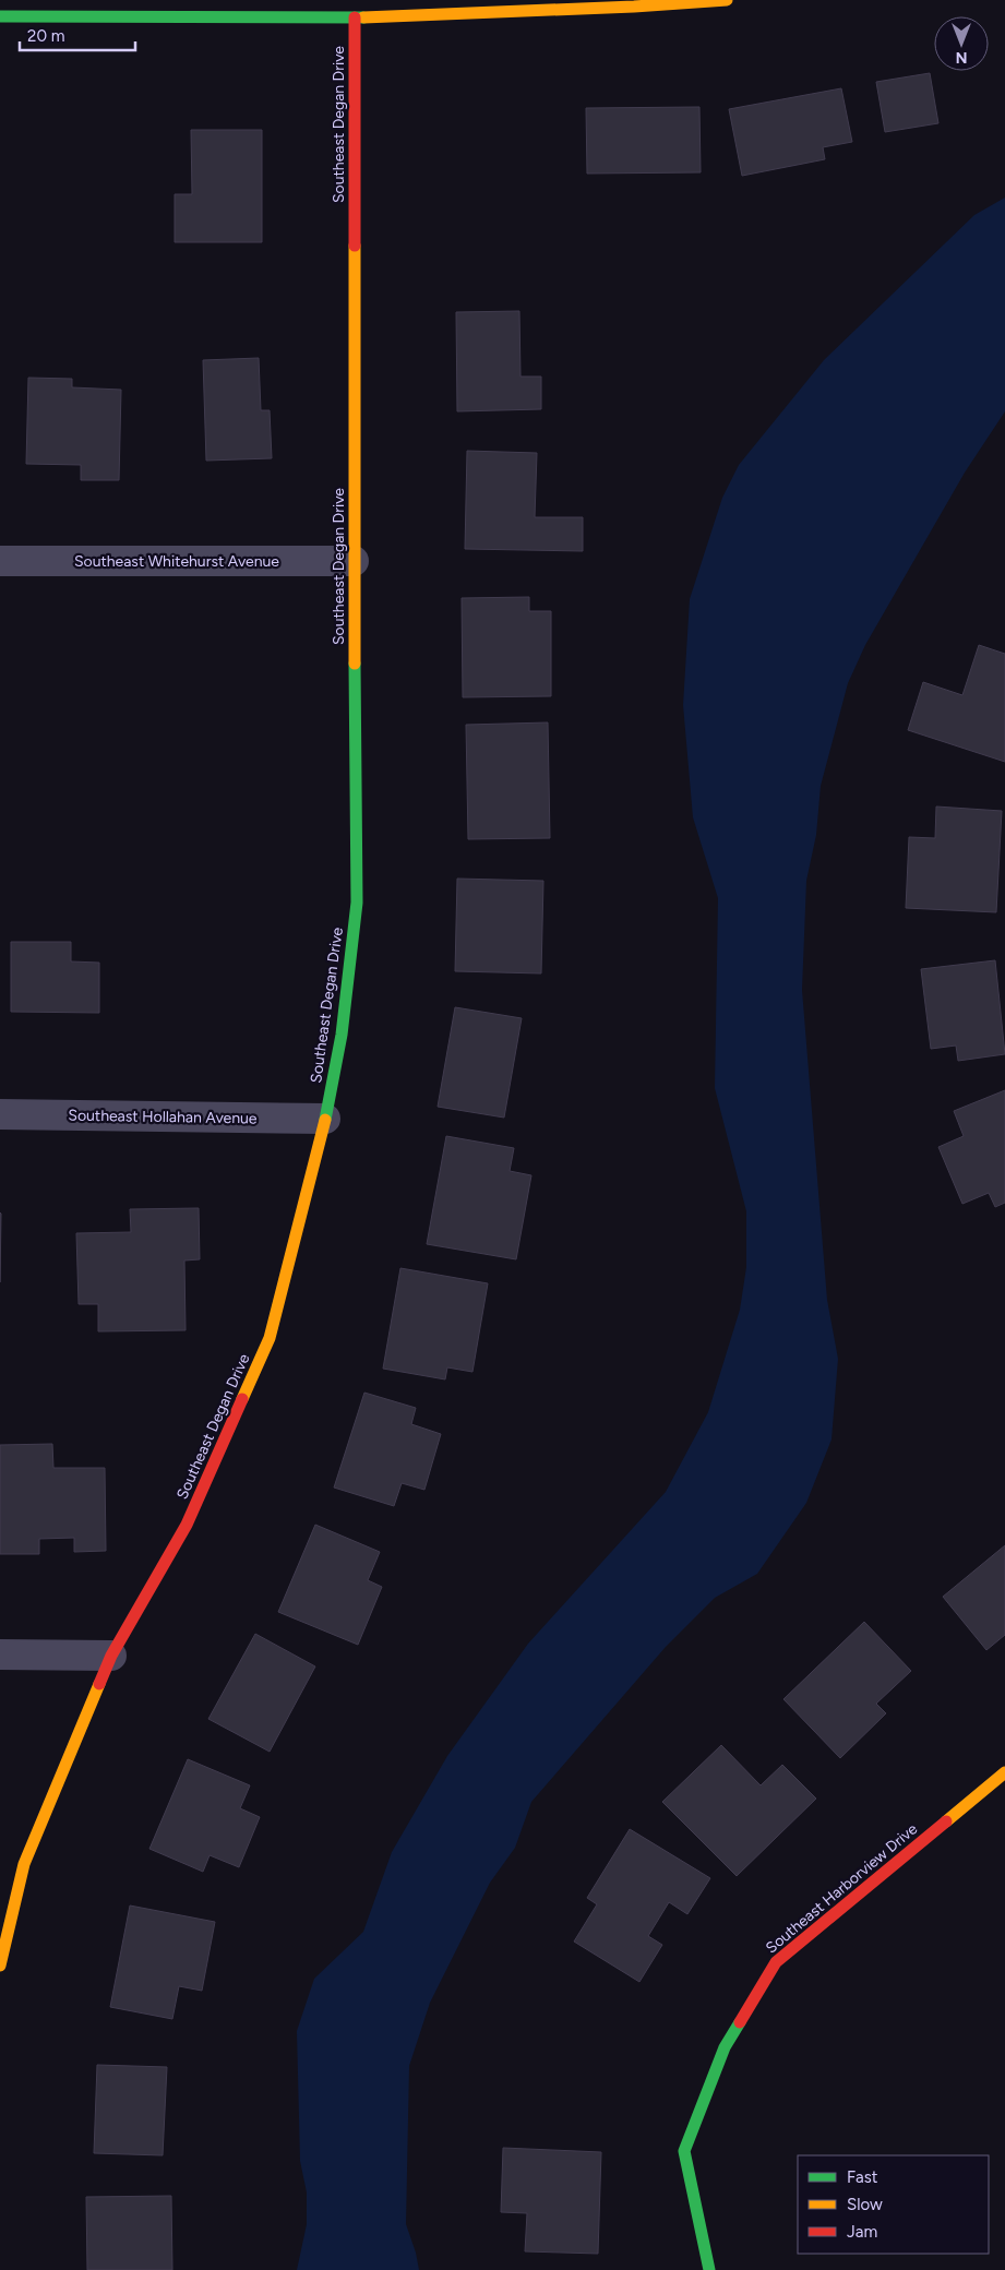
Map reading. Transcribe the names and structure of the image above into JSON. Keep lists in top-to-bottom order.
{
  "streets": {
    "street": [
      "Southeast Degan Drive",
      "Southeast Whitehurst Avenue",
      "Southeast Hollahan Avenue",
      "Southeast Harborview Drive"
    ]
  },
  "crossings": [
    ["Southeast Degan Drive", "Southeast Whitehurst Avenue"],
    ["Southeast Degan Drive", "Southeast Hollahan Avenue"]
  ],
  "legend": ["Fast", "Slow", "Jam"],
  "scale_bar": "20 m",
  "north": "bottom"
}
